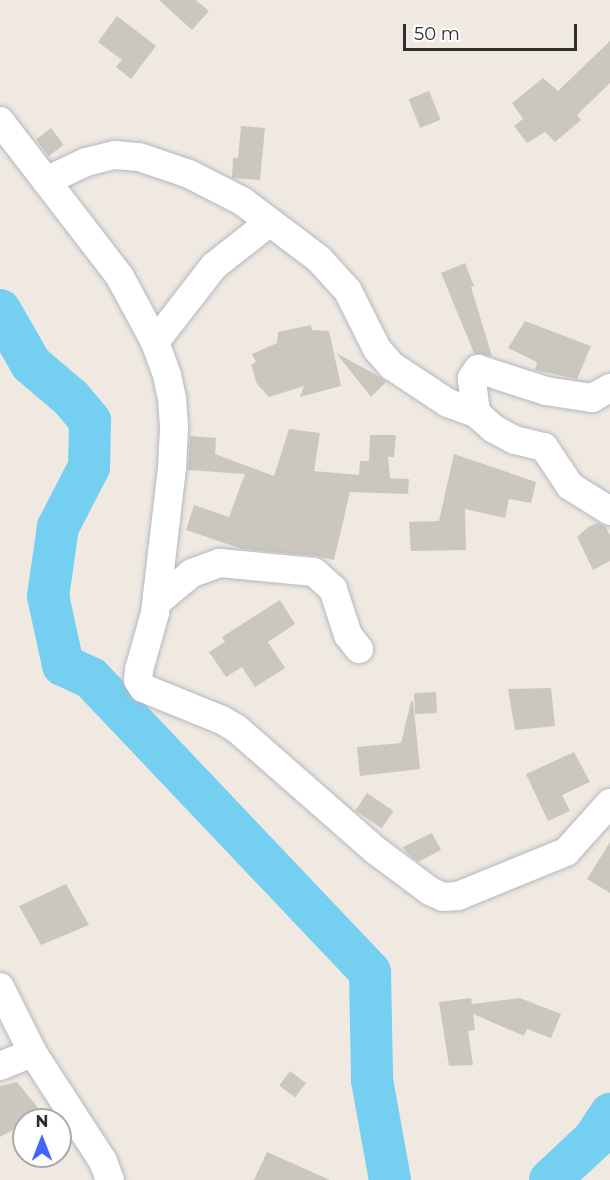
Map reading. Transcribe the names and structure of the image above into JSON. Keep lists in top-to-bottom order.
{
  "scale_bar": "50 m",
  "north": "top"
}
